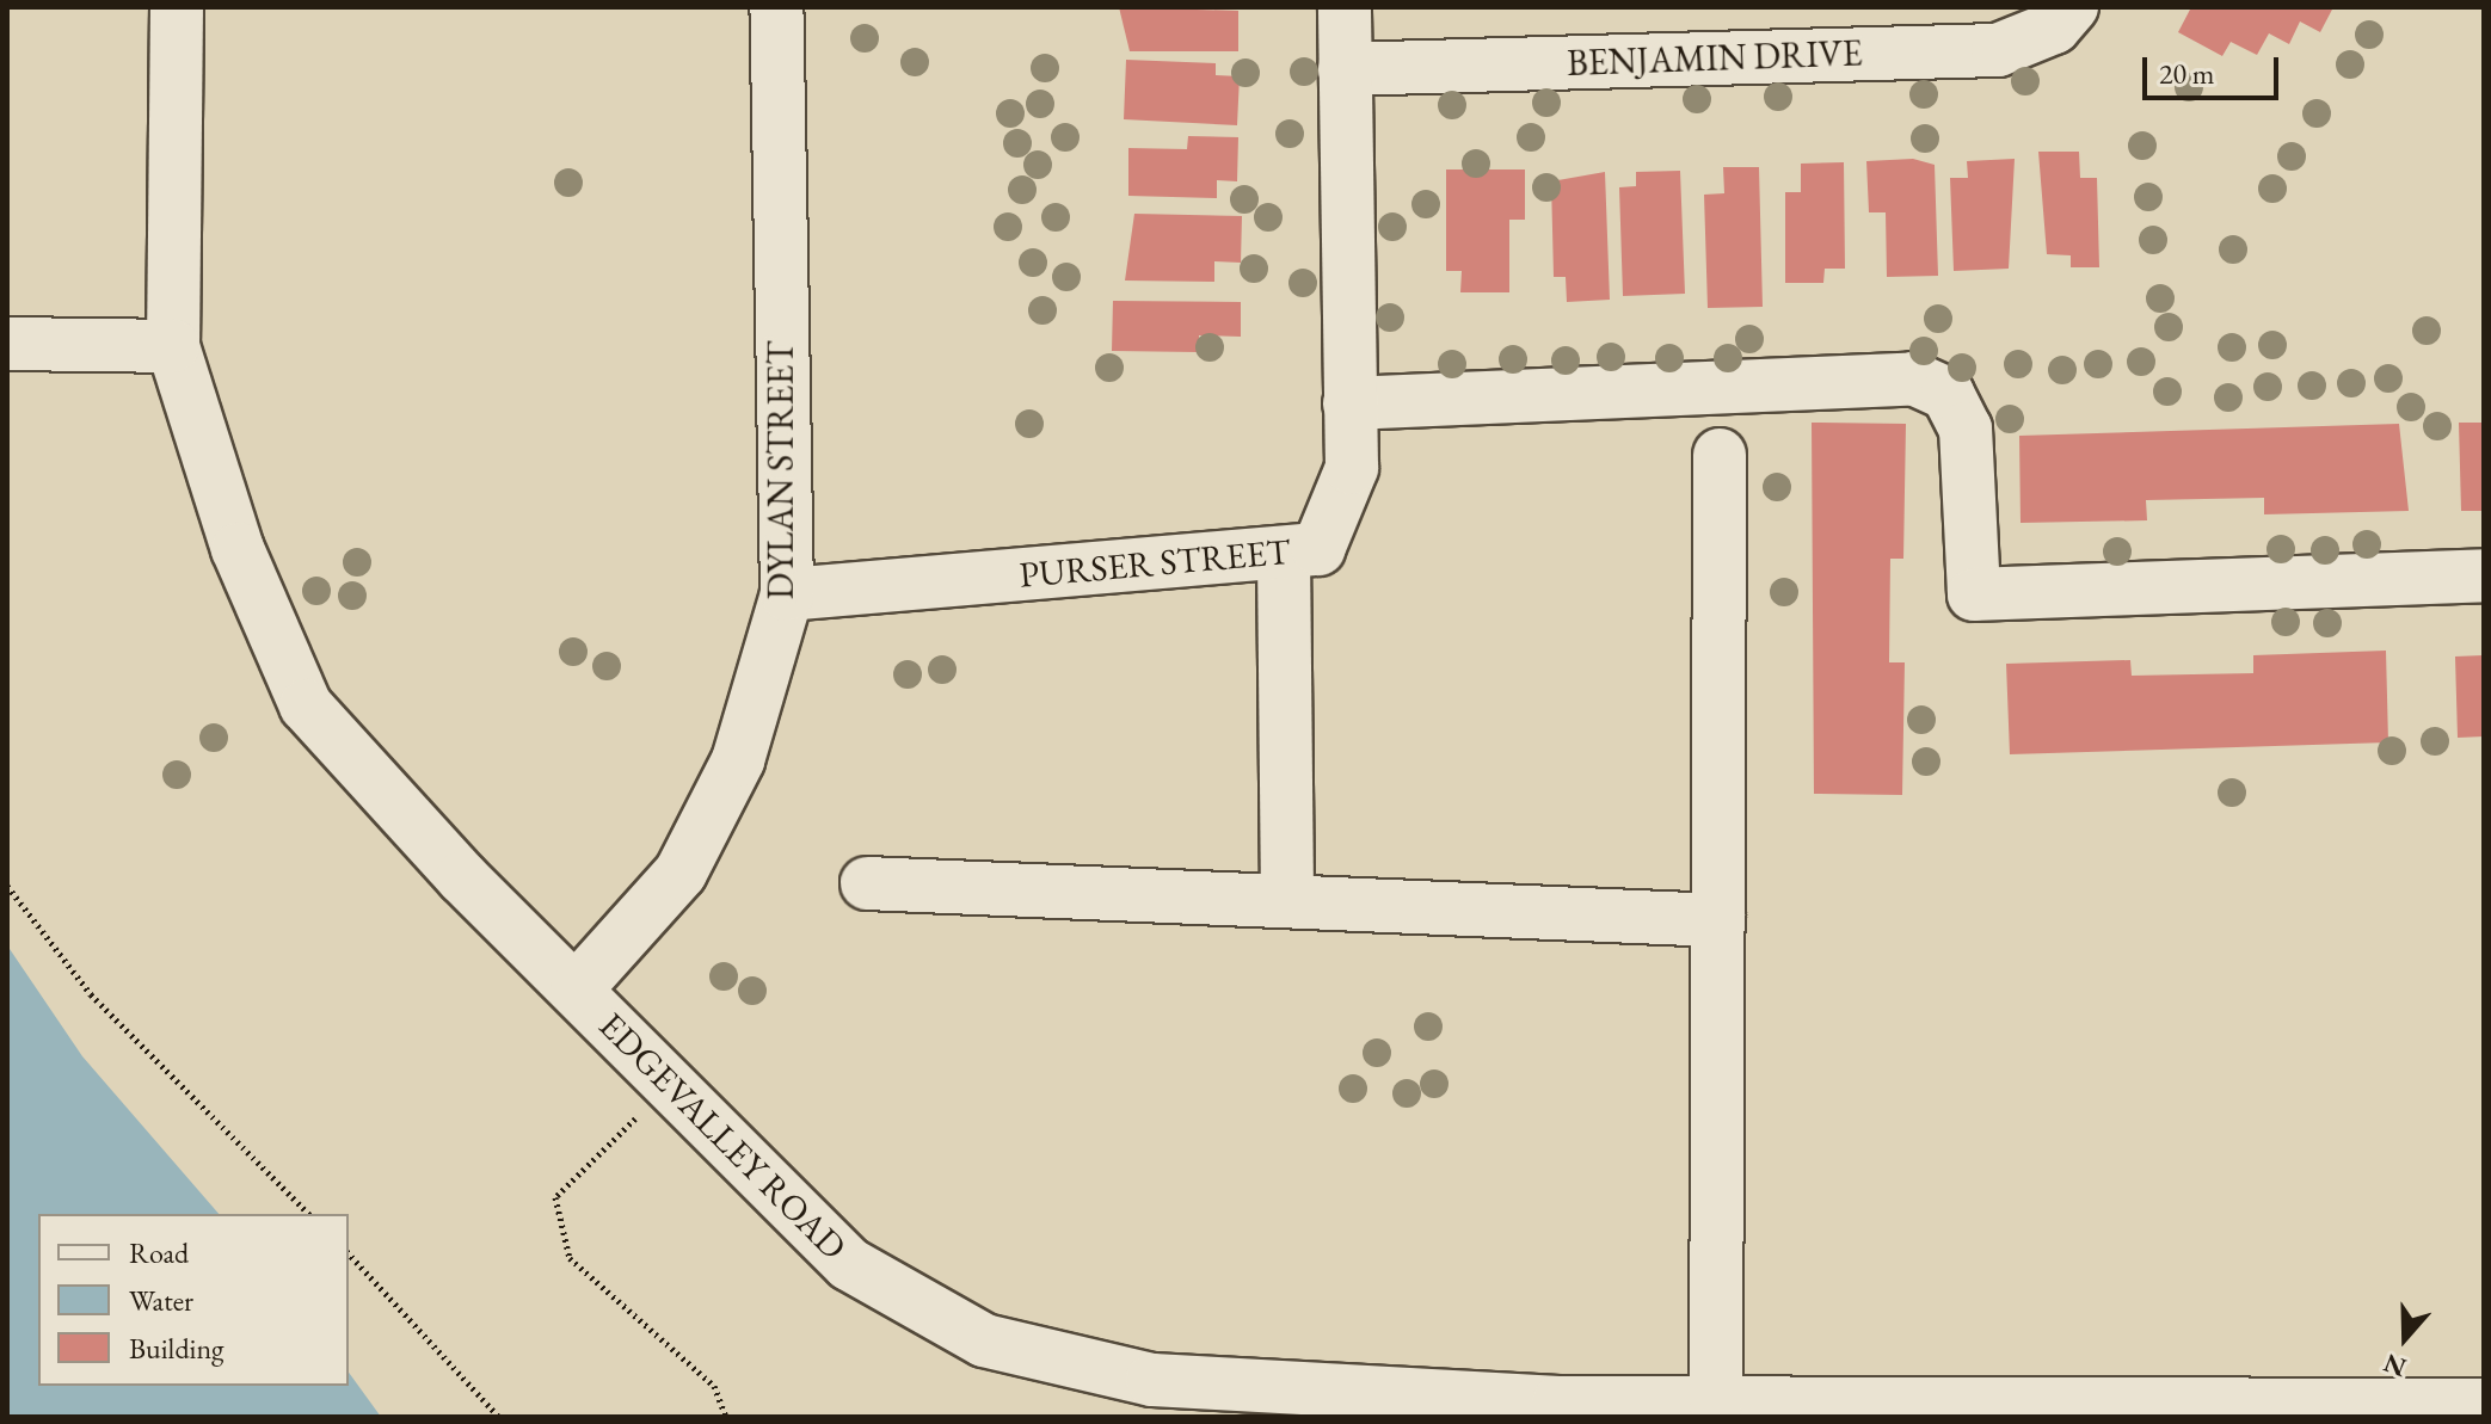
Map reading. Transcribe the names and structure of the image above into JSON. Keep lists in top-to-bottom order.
{
  "streets": {
    "street": [
      "BENJAMIN DRIVE",
      "DYLAN STREET",
      "PURSER STREET",
      "EDGEVALLEY ROAD"
    ]
  },
  "crossings": [
    ["BENJAMIN DRIVE", "PURSER STREET"],
    ["DYLAN STREET", "PURSER STREET"],
    ["DYLAN STREET", "EDGEVALLEY ROAD"]
  ],
  "legend": ["Road", "Water", "Building"],
  "scale_bar": "20 m",
  "north": "bottom"
}
